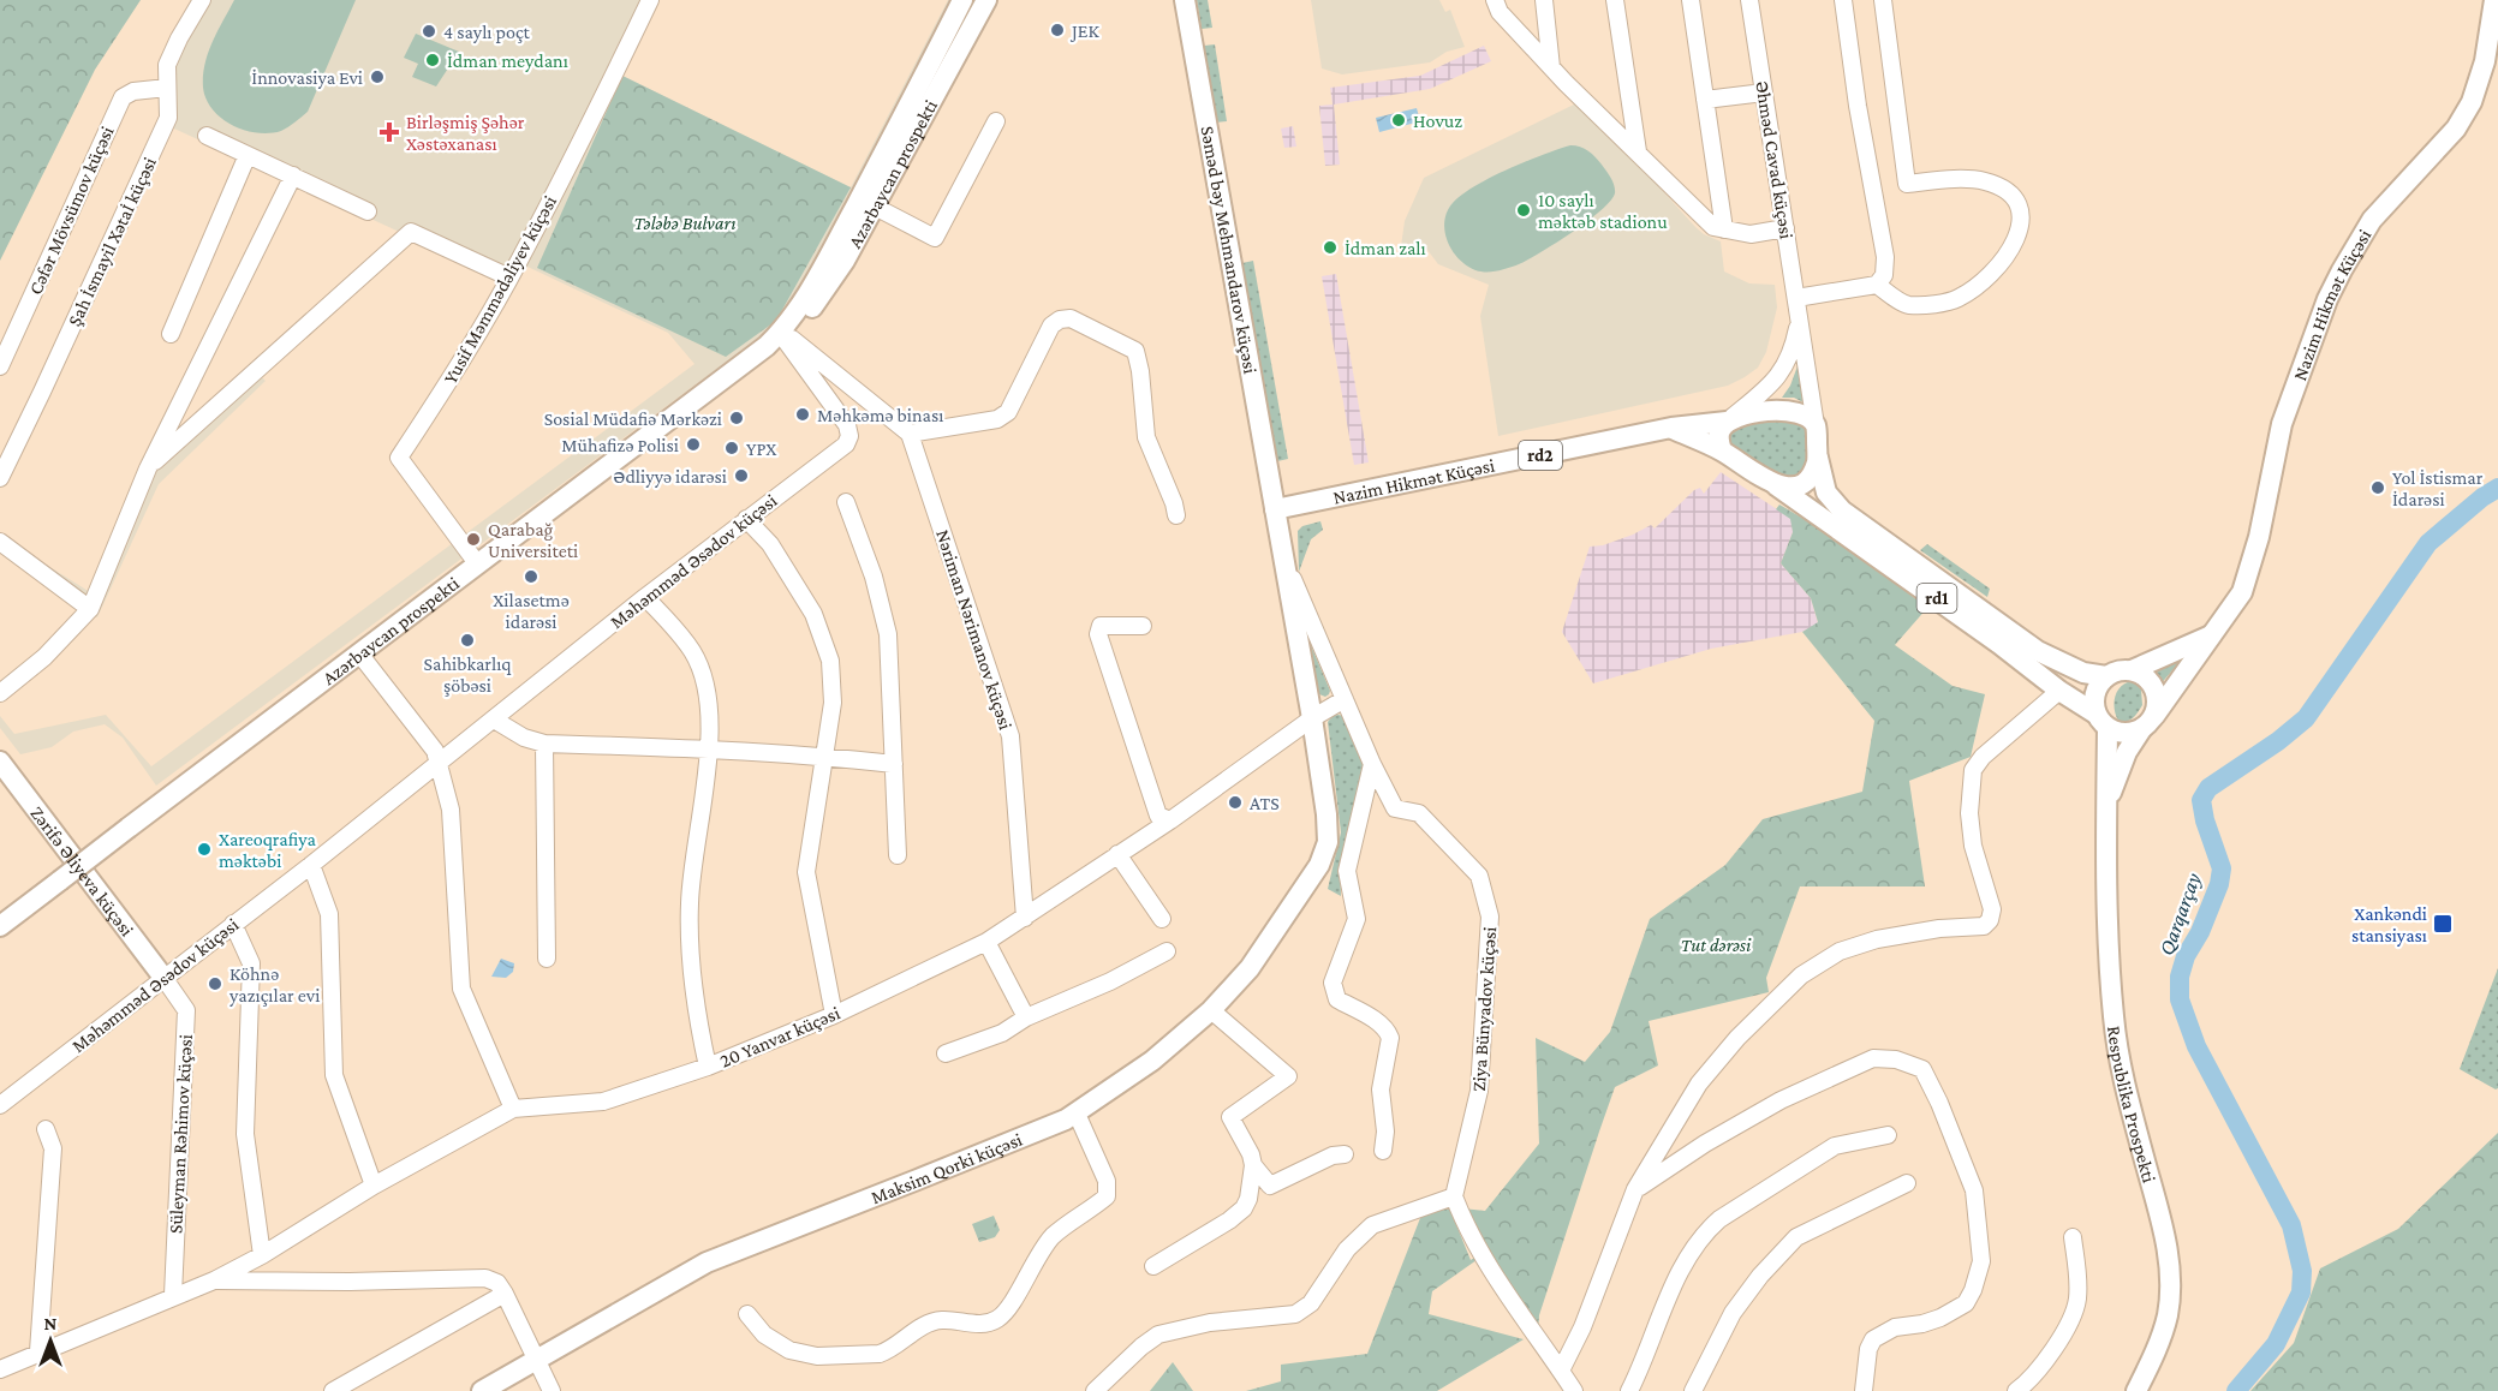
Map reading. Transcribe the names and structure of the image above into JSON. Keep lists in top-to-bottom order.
{
  "streets": {
    "main road": [
      "Azərbaycan prospekti",
      "Səməd bəy Mehmandarov küçəsi",
      "Nazim Hikmət Küçəsi",
      "rd2",
      "rd1",
      "Zərifə Əliyeva küçəsi",
      "Respublika Prospekti",
      "Maksim Qorki küçəsi"
    ],
    "street": [
      "Əhməd Cavad küçəsi",
      "Cəfər Mövsümov küçəsi",
      "Şah İsmayil Xətaİ küçəsi",
      "Yusif Məmmədəliyev küçəsi",
      "Məhəmməd Əsədov küçəsi",
      "Nəriman Nərimanov küçəsi",
      "Ziya Bünyadov küçəsi",
      "20 Yanvar küçəsi",
      "Süleyman Rəhimov küçəsi"
    ]
  },
  "crossings": [
    ["Əhməd Cavad küçəsi", "Nazim Hikmət Küçəsi"],
    ["Əhməd Cavad küçəsi", "rd1"],
    ["Azərbaycan prospekti", "Yusif Məmmədəliyev küçəsi"],
    ["Azərbaycan prospekti", "Məhəmməd Əsədov küçəsi"],
    ["Cəfər Mövsümov küçəsi", "Şah İsmayil Xətaİ küçəsi"],
    ["Səməd bəy Mehmandarov küçəsi", "Nazim Hikmət Küçəsi"],
    ["Səməd bəy Mehmandarov küçəsi", "Ziya Bünyadov küçəsi"],
    ["Səməd bəy Mehmandarov küçəsi", "20 Yanvar küçəsi"],
    ["Səməd bəy Mehmandarov küçəsi", "Maksim Qorki küçəsi"],
    ["Nazim Hikmət Küçəsi", "rd1"],
    ["Nazim Hikmət Küçəsi", "Respublika Prospekti"],
    ["Məhəmməd Əsədov küçəsi", "Zərifə Əliyeva küçəsi"],
    ["Məhəmməd Əsədov küçəsi", "Süleyman Rəhimov küçəsi"],
    ["rd1", "Respublika Prospekti"],
    ["Nəriman Nərimanov küçəsi", "20 Yanvar küçəsi"],
    ["Zərifə Əliyeva küçəsi", "Süleyman Rəhimov küçəsi"],
    ["Ziya Bünyadov küçəsi", "20 Yanvar küçəsi"],
    ["20 Yanvar küçəsi", "Süleyman Rəhimov küçəsi"]
  ],
  "water": ["Qarqarçay"],
  "parks": ["Tələbə Bulvarı", "Tut dərəsi"],
  "places": {
    "other": [
      "JEK",
      "4 saylı poçt",
      "İdman meydanı",
      "İnnovasiya Evi",
      "Hovuz",
      "10 saylı məktəb stadionu",
      "İdman zalı",
      "Məhkəmə binası",
      "Sosial Müdafiə Mərkəzi",
      "Mühafizə Polisi",
      "YPX",
      "Ədliyyə idarəsi",
      "Yol İstismar İdarəsi",
      "Qarabağ Universiteti",
      "Xilasetmə idarəsi",
      "Sahibkarlıq şöbəsi",
      "ATS",
      "Xareoqrafiya məktəbi",
      "Köhnə yazıçılar evi"
    ],
    "health": ["Birləşmiş Şəhər Xəstəxanası"],
    "transit": ["Xankəndi stansiyası"]
  },
  "north": "top"
}
